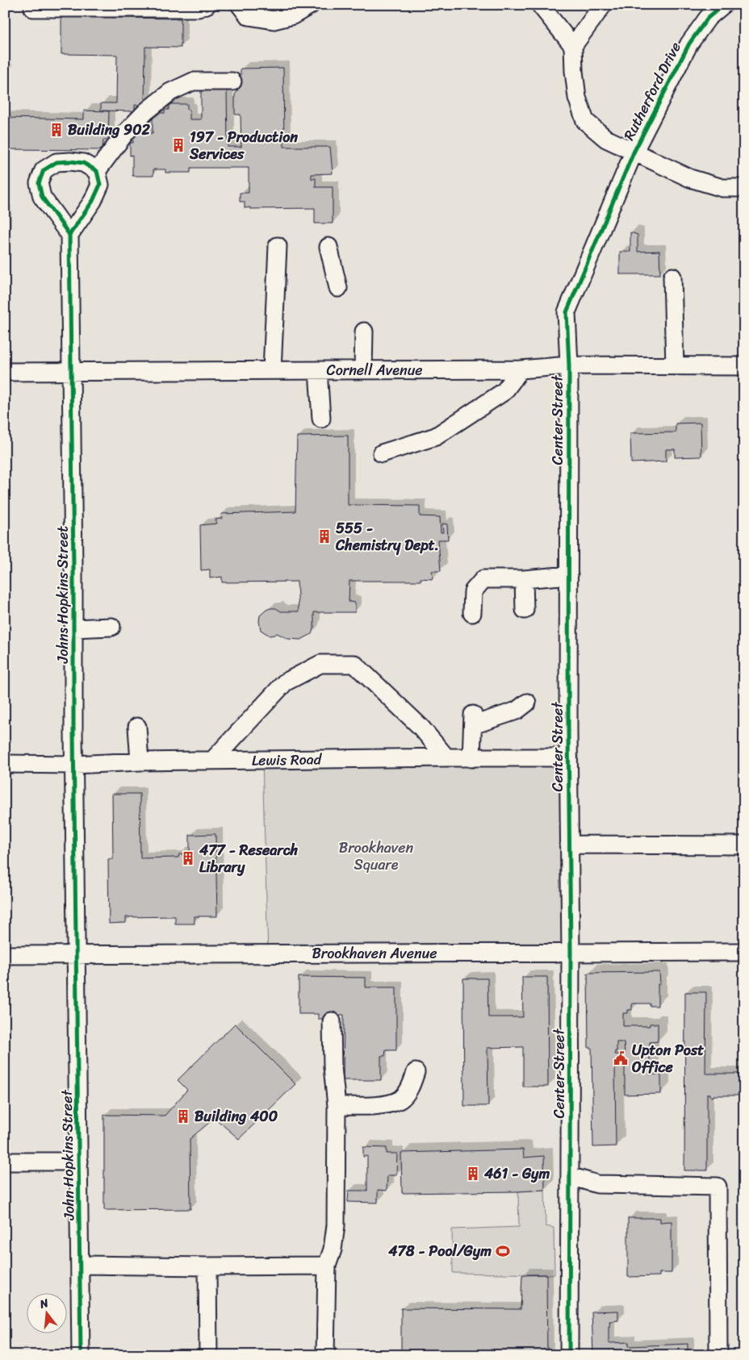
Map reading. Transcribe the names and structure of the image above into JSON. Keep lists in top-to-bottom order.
{
  "streets": {
    "street": [
      "Rutherford Drive",
      "Cornell Avenue",
      "Center Street",
      "Johns Hopkins Street",
      "Lewis Road",
      "Brookhaven Avenue",
      "John Hopkins Street"
    ]
  },
  "crossings": [
    ["Rutherford Drive", "Center Street"],
    ["Cornell Avenue", "Center Street"],
    ["Cornell Avenue", "Johns Hopkins Street"],
    ["Center Street", "Lewis Road"],
    ["Center Street", "Brookhaven Avenue"],
    ["Johns Hopkins Street", "Lewis Road"],
    ["Johns Hopkins Street", "Brookhaven Avenue"],
    ["Johns Hopkins Street", "John Hopkins Street"],
    ["Brookhaven Avenue", "John Hopkins Street"]
  ],
  "parks": ["Brookhaven Square"],
  "places": {
    "building": [
      "Building 902",
      "197 - Production Services",
      "555 - Chemistry Dept.",
      "477 - Research Library",
      "Building 400",
      "461 - Gym"
    ],
    "public building": ["Upton Post Office"],
    "sports": ["478 - Pool/Gym"]
  },
  "north": "top"
}
